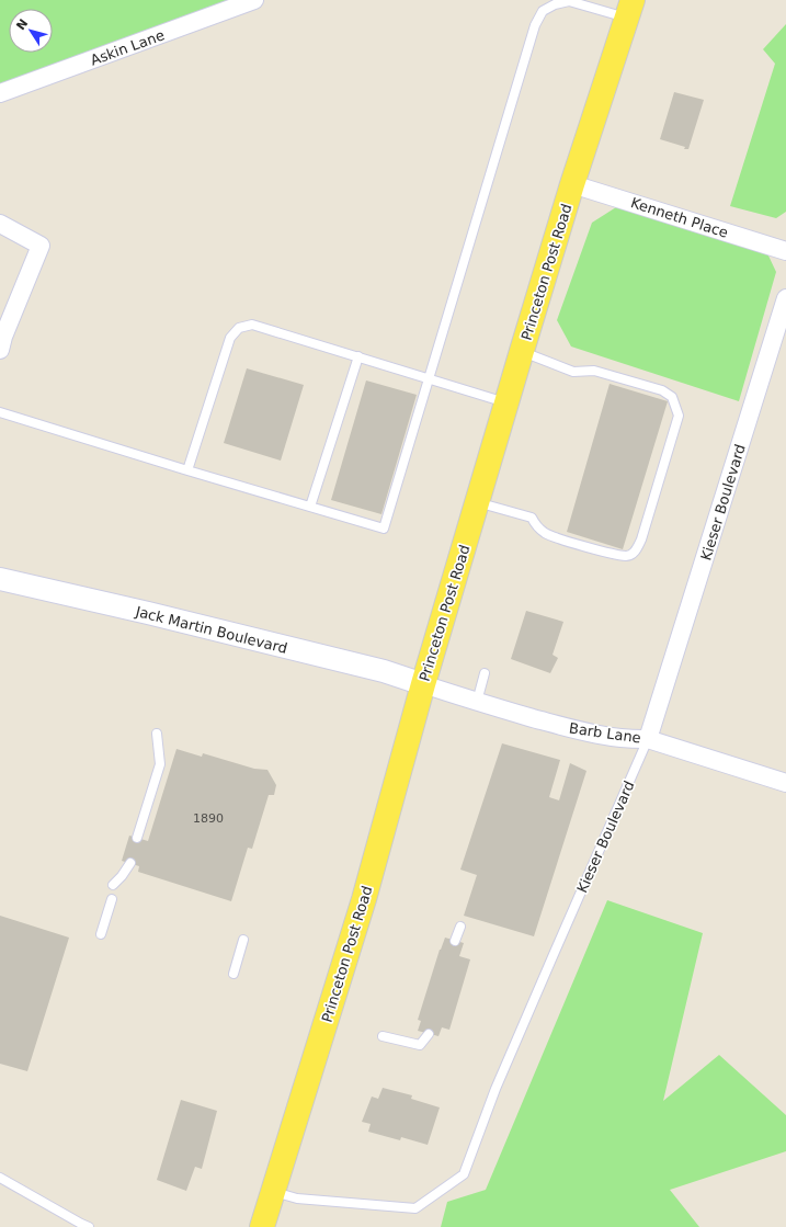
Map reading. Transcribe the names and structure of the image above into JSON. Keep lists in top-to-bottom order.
{
  "streets": {
    "main road": ["Princeton Post Road"],
    "street": [
      "Askin Lane",
      "Kenneth Place",
      "Kieser Boulevard",
      "Jack Martin Boulevard",
      "Barb Lane"
    ]
  },
  "crossings": [
    ["Kenneth Place", "Princeton Post Road"],
    ["Princeton Post Road", "Kieser Boulevard"],
    ["Princeton Post Road", "Jack Martin Boulevard"],
    ["Princeton Post Road", "Barb Lane"],
    ["Kieser Boulevard", "Barb Lane"],
    ["Jack Martin Boulevard", "Barb Lane"]
  ],
  "house_numbers": ["1890"],
  "north": "top left"
}
